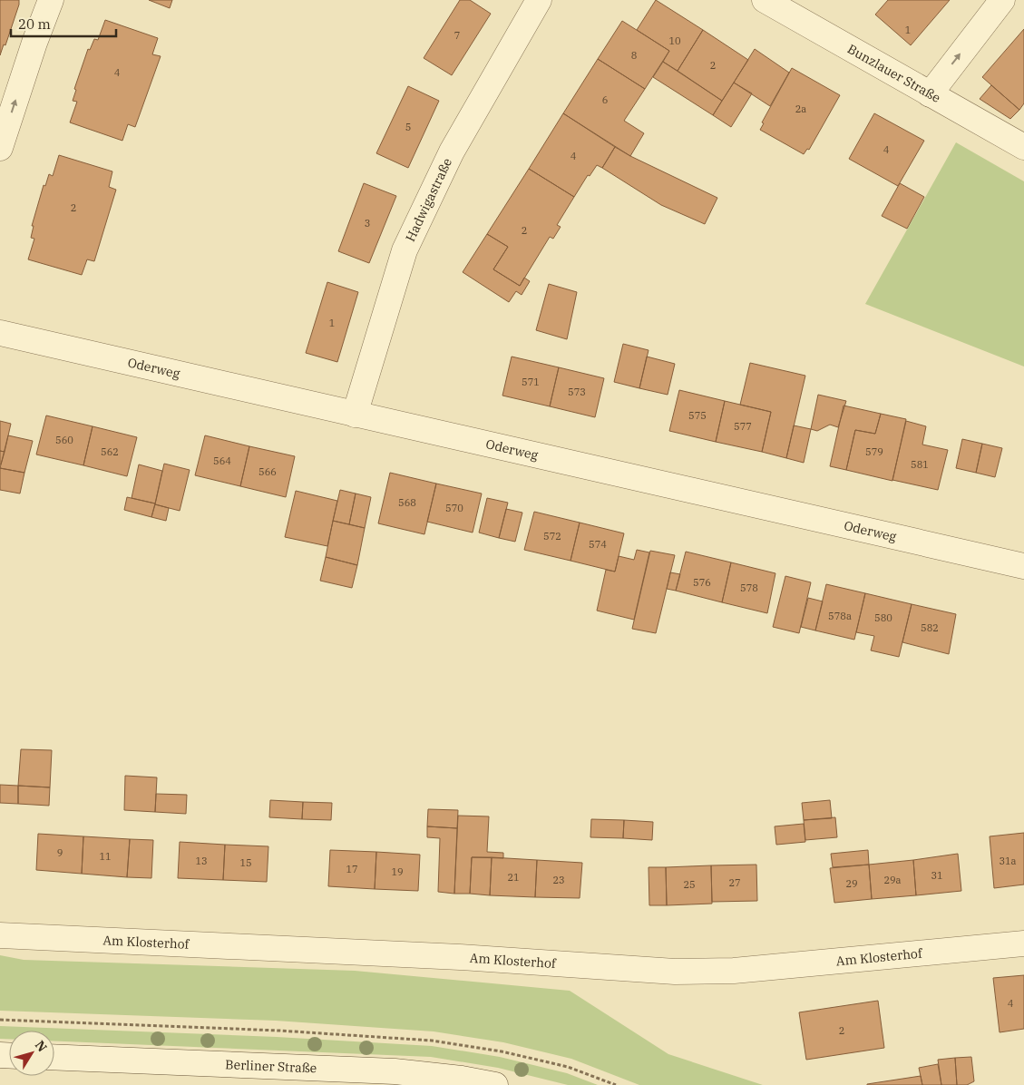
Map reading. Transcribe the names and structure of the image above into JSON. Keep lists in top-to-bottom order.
{
  "streets": {
    "street": [
      "Bunzlauer Straße",
      "Hadwigastraße",
      "Oderweg",
      "Am Klosterhof",
      "Berliner Straße"
    ]
  },
  "crossings": [
    ["Hadwigastraße", "Oderweg"]
  ],
  "house_numbers": [
    "1",
    "7",
    "10",
    "8",
    "2",
    "4",
    "6",
    "2a",
    "5",
    "4",
    "4",
    "2",
    "3",
    "2",
    "1",
    "571",
    "573",
    "575",
    "577",
    "560",
    "562",
    "579",
    "564",
    "581",
    "566",
    "568",
    "570",
    "572",
    "574",
    "576",
    "578",
    "578a",
    "580",
    "582",
    "9",
    "11",
    "13",
    "31a",
    "15",
    "17",
    "19",
    "31",
    "21",
    "23",
    "29a",
    "27",
    "29",
    "25",
    "4",
    "2"
  ],
  "scale_bar": "20 m",
  "north": "top right"
}
